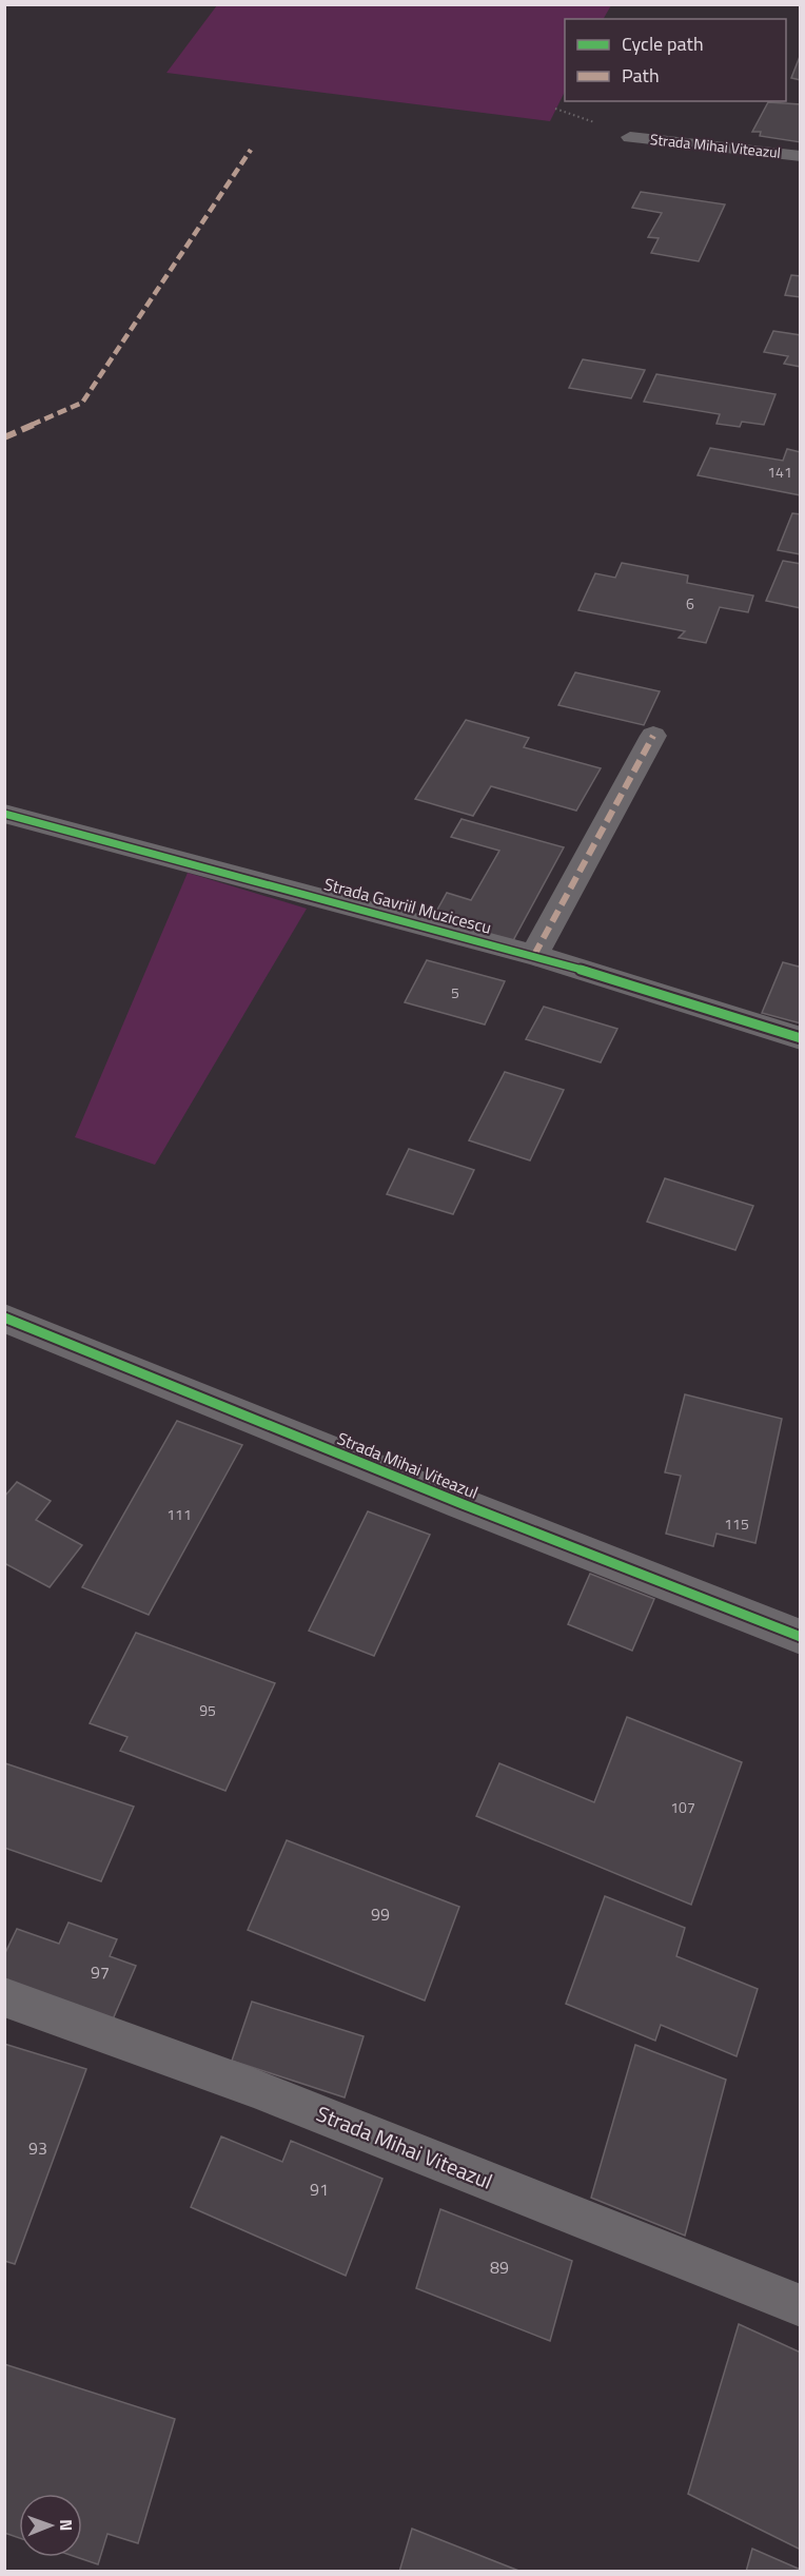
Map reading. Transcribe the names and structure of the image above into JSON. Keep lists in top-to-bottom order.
{
  "streets": {
    "street": ["Strada Mihai Viteazul", "Strada Gavriil Muzicescu"]
  },
  "house_numbers": [
    "141",
    "6",
    "5",
    "111",
    "115",
    "95",
    "107",
    "99",
    "97",
    "93",
    "91",
    "89"
  ],
  "legend": ["Cycle path", "Path"],
  "north": "right"
}
